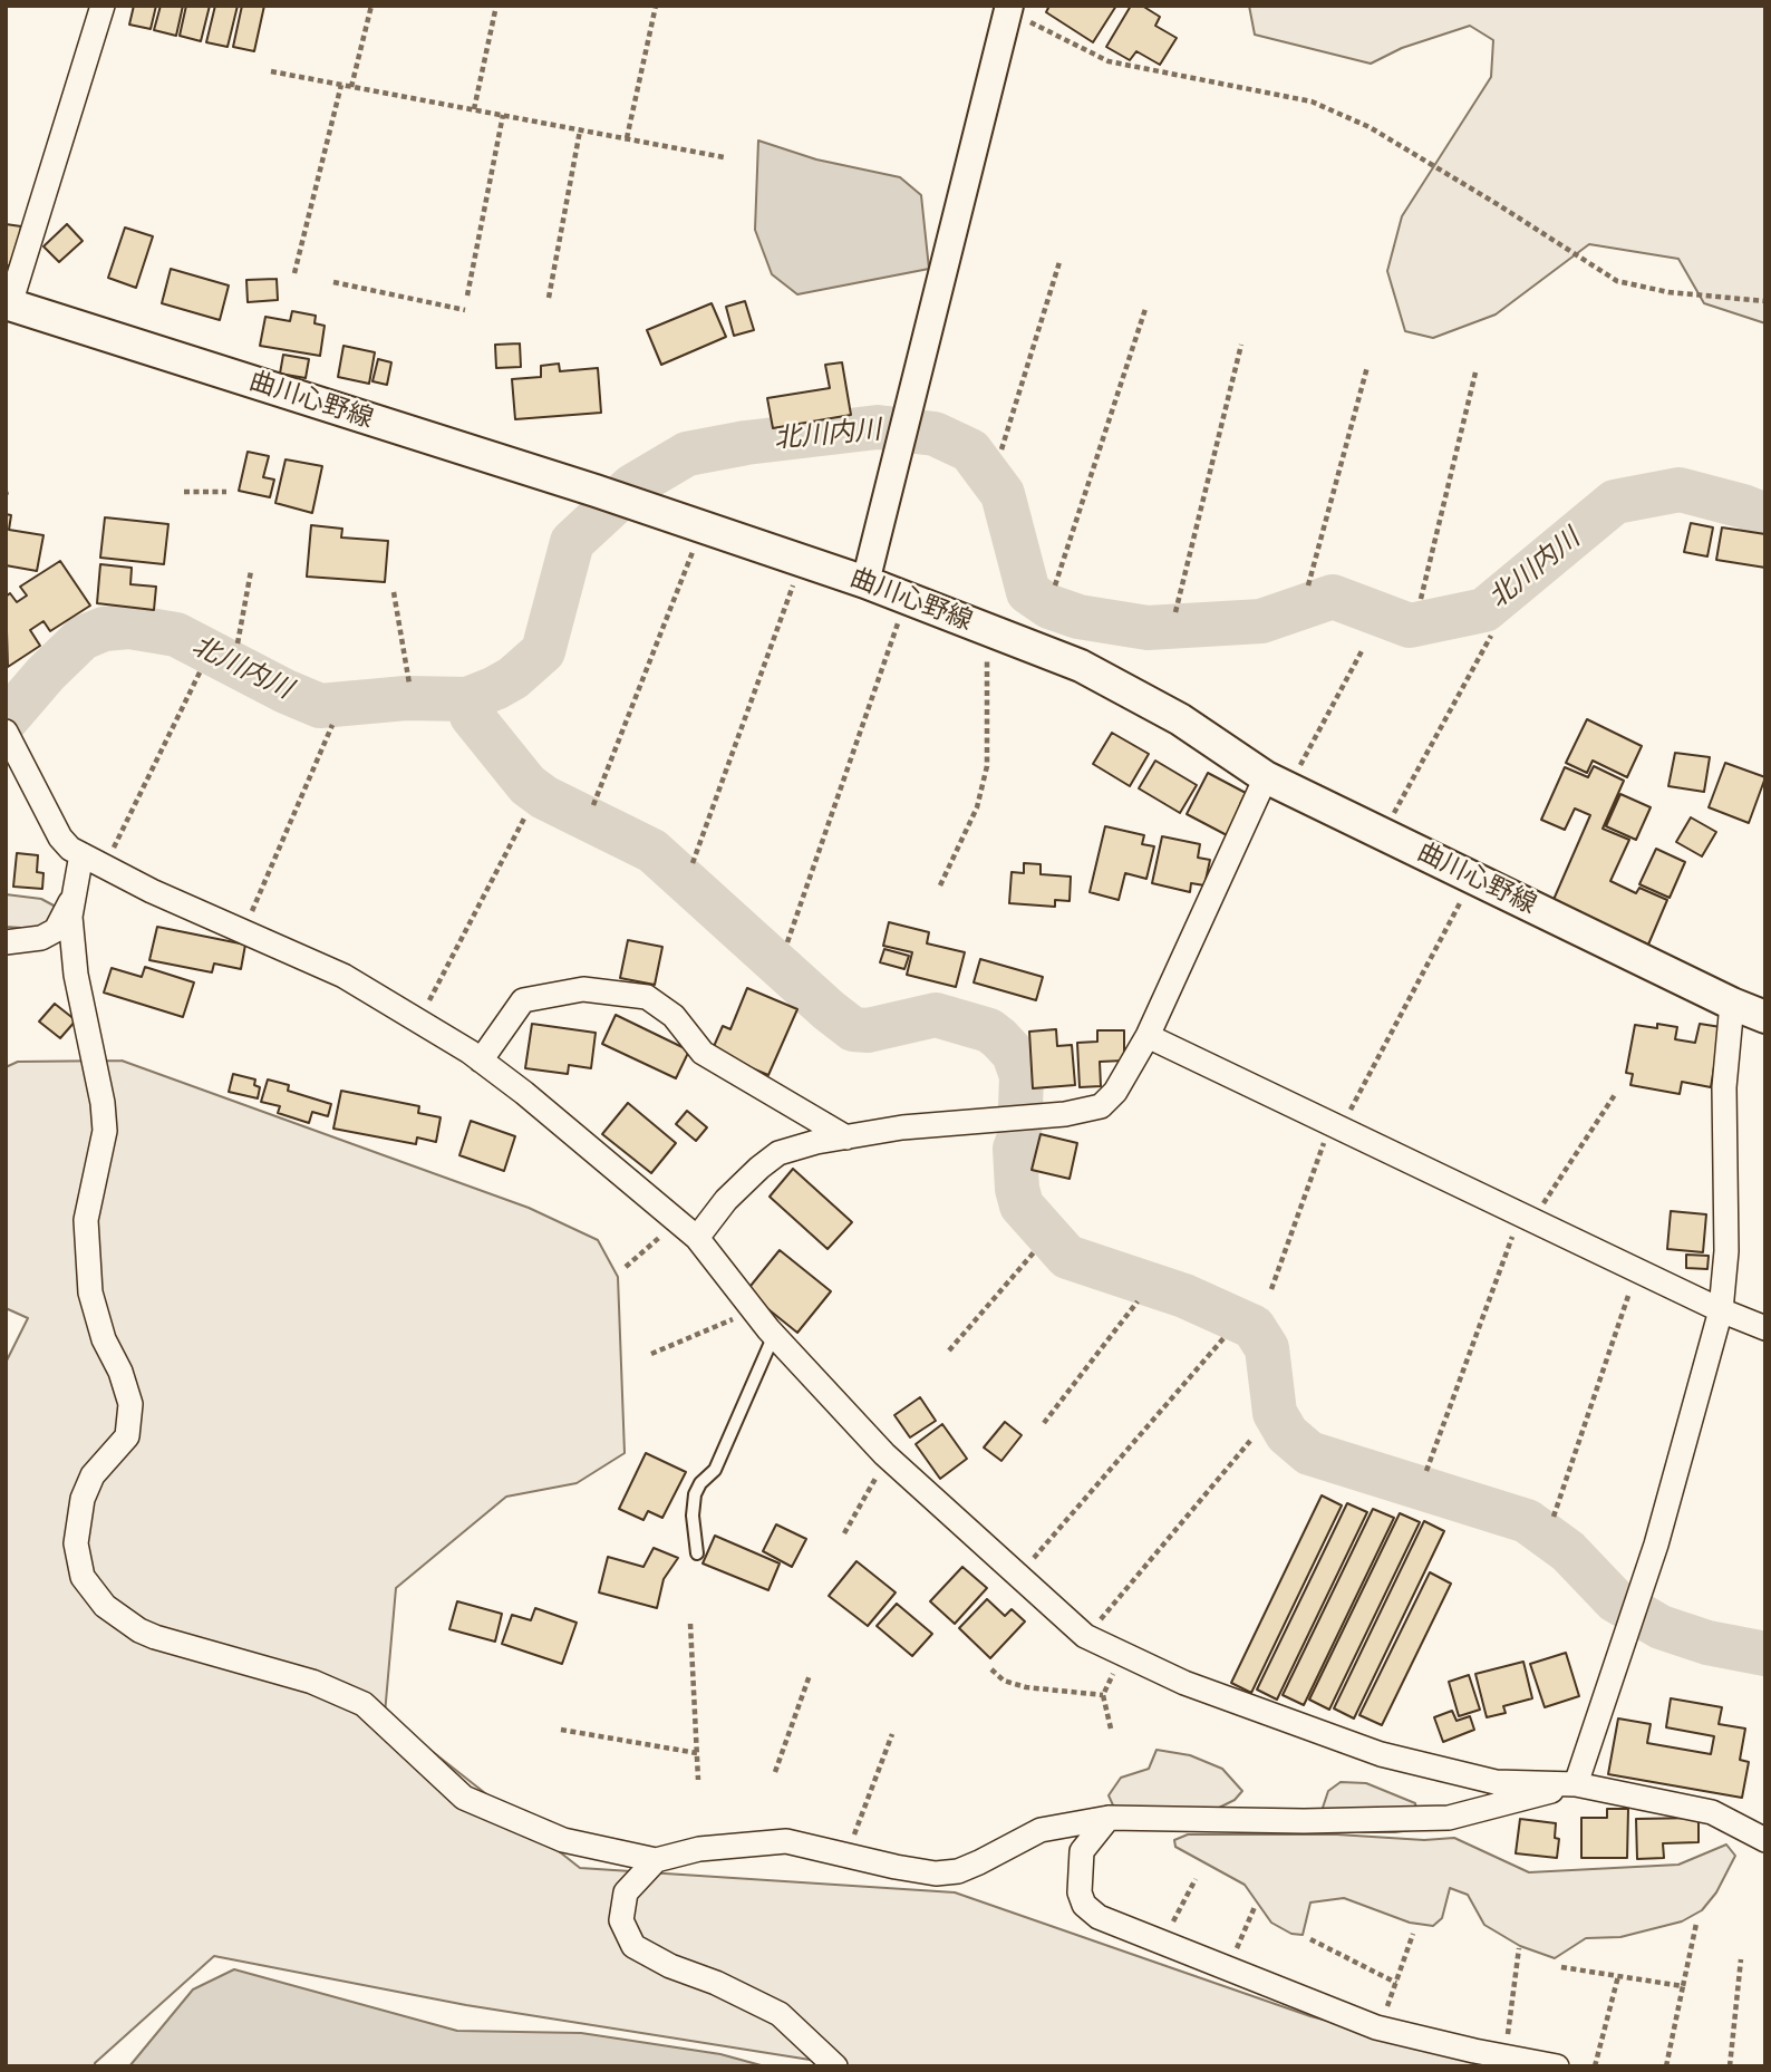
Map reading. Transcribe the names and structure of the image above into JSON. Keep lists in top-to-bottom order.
{
  "streets": {
    "main road": ["曲川心野線"]
  },
  "water": ["北川内川"]
}
